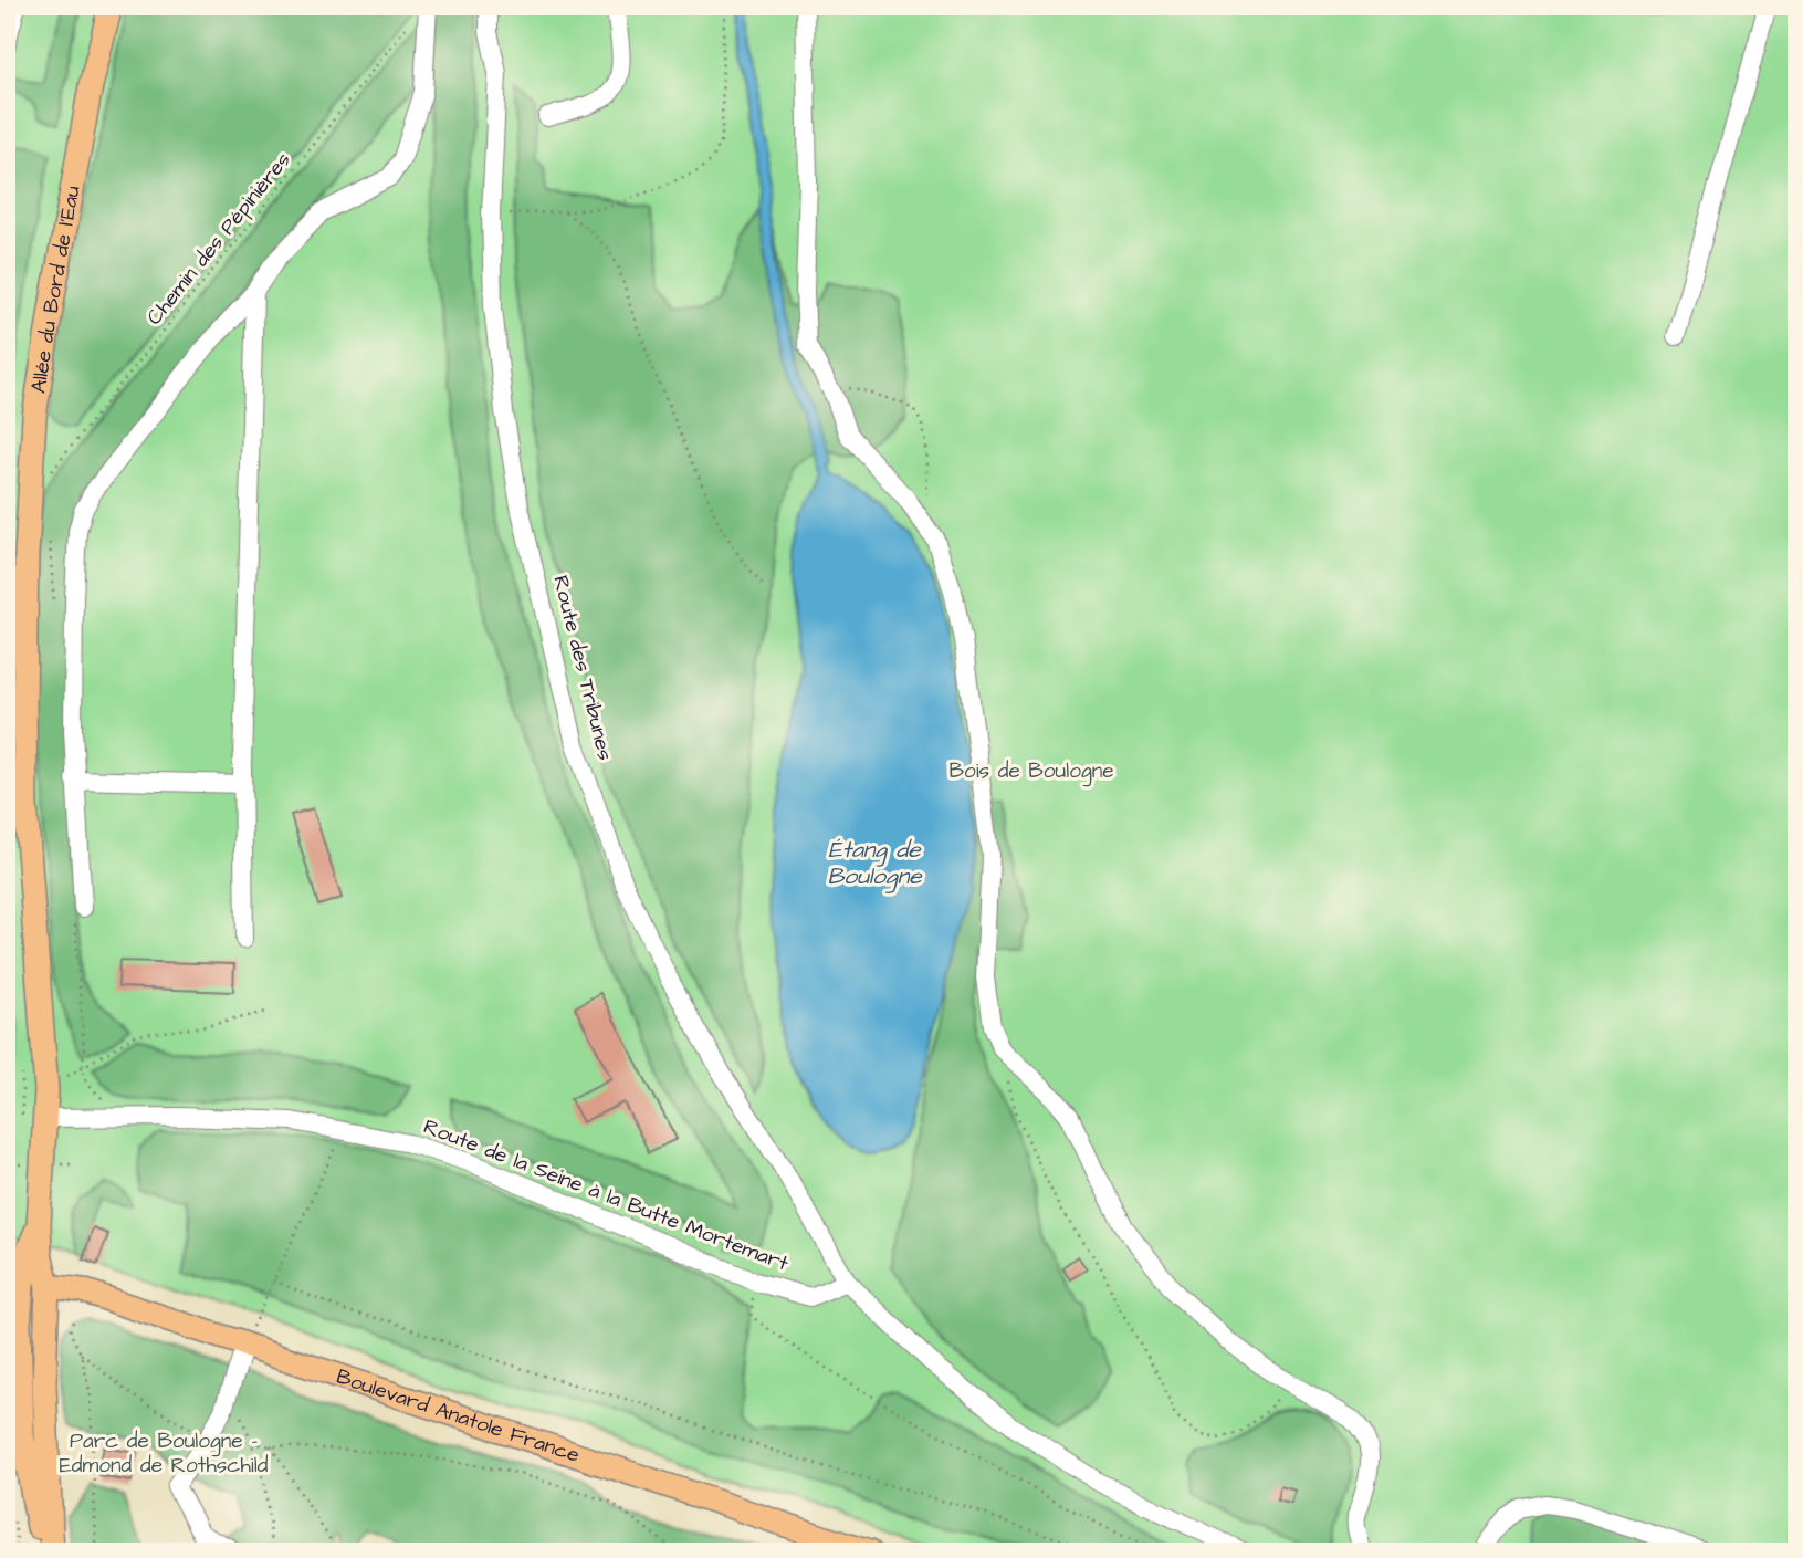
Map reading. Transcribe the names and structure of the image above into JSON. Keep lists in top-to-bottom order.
{
  "streets": {
    "main road": ["Allée du Bord de l'Eau", "Boulevard Anatole France"],
    "lane": ["Route des Tribunes", "Route de la Seine à la Butte Mortemart"],
    "path": ["Chemin des Pépinières"]
  },
  "crossings": [
    ["Chemin des Pépinières", "Allée du Bord de l'Eau"],
    ["Allée du Bord de l'Eau", "Route de la Seine à la Butte Mortemart"],
    ["Allée du Bord de l'Eau", "Boulevard Anatole France"],
    ["Route des Tribunes", "Route de la Seine à la Butte Mortemart"]
  ],
  "water": ["Étang de Boulogne"],
  "parks": ["Bois de Boulogne", "Parc de Boulogne - Edmond de Rothschild"]
}
